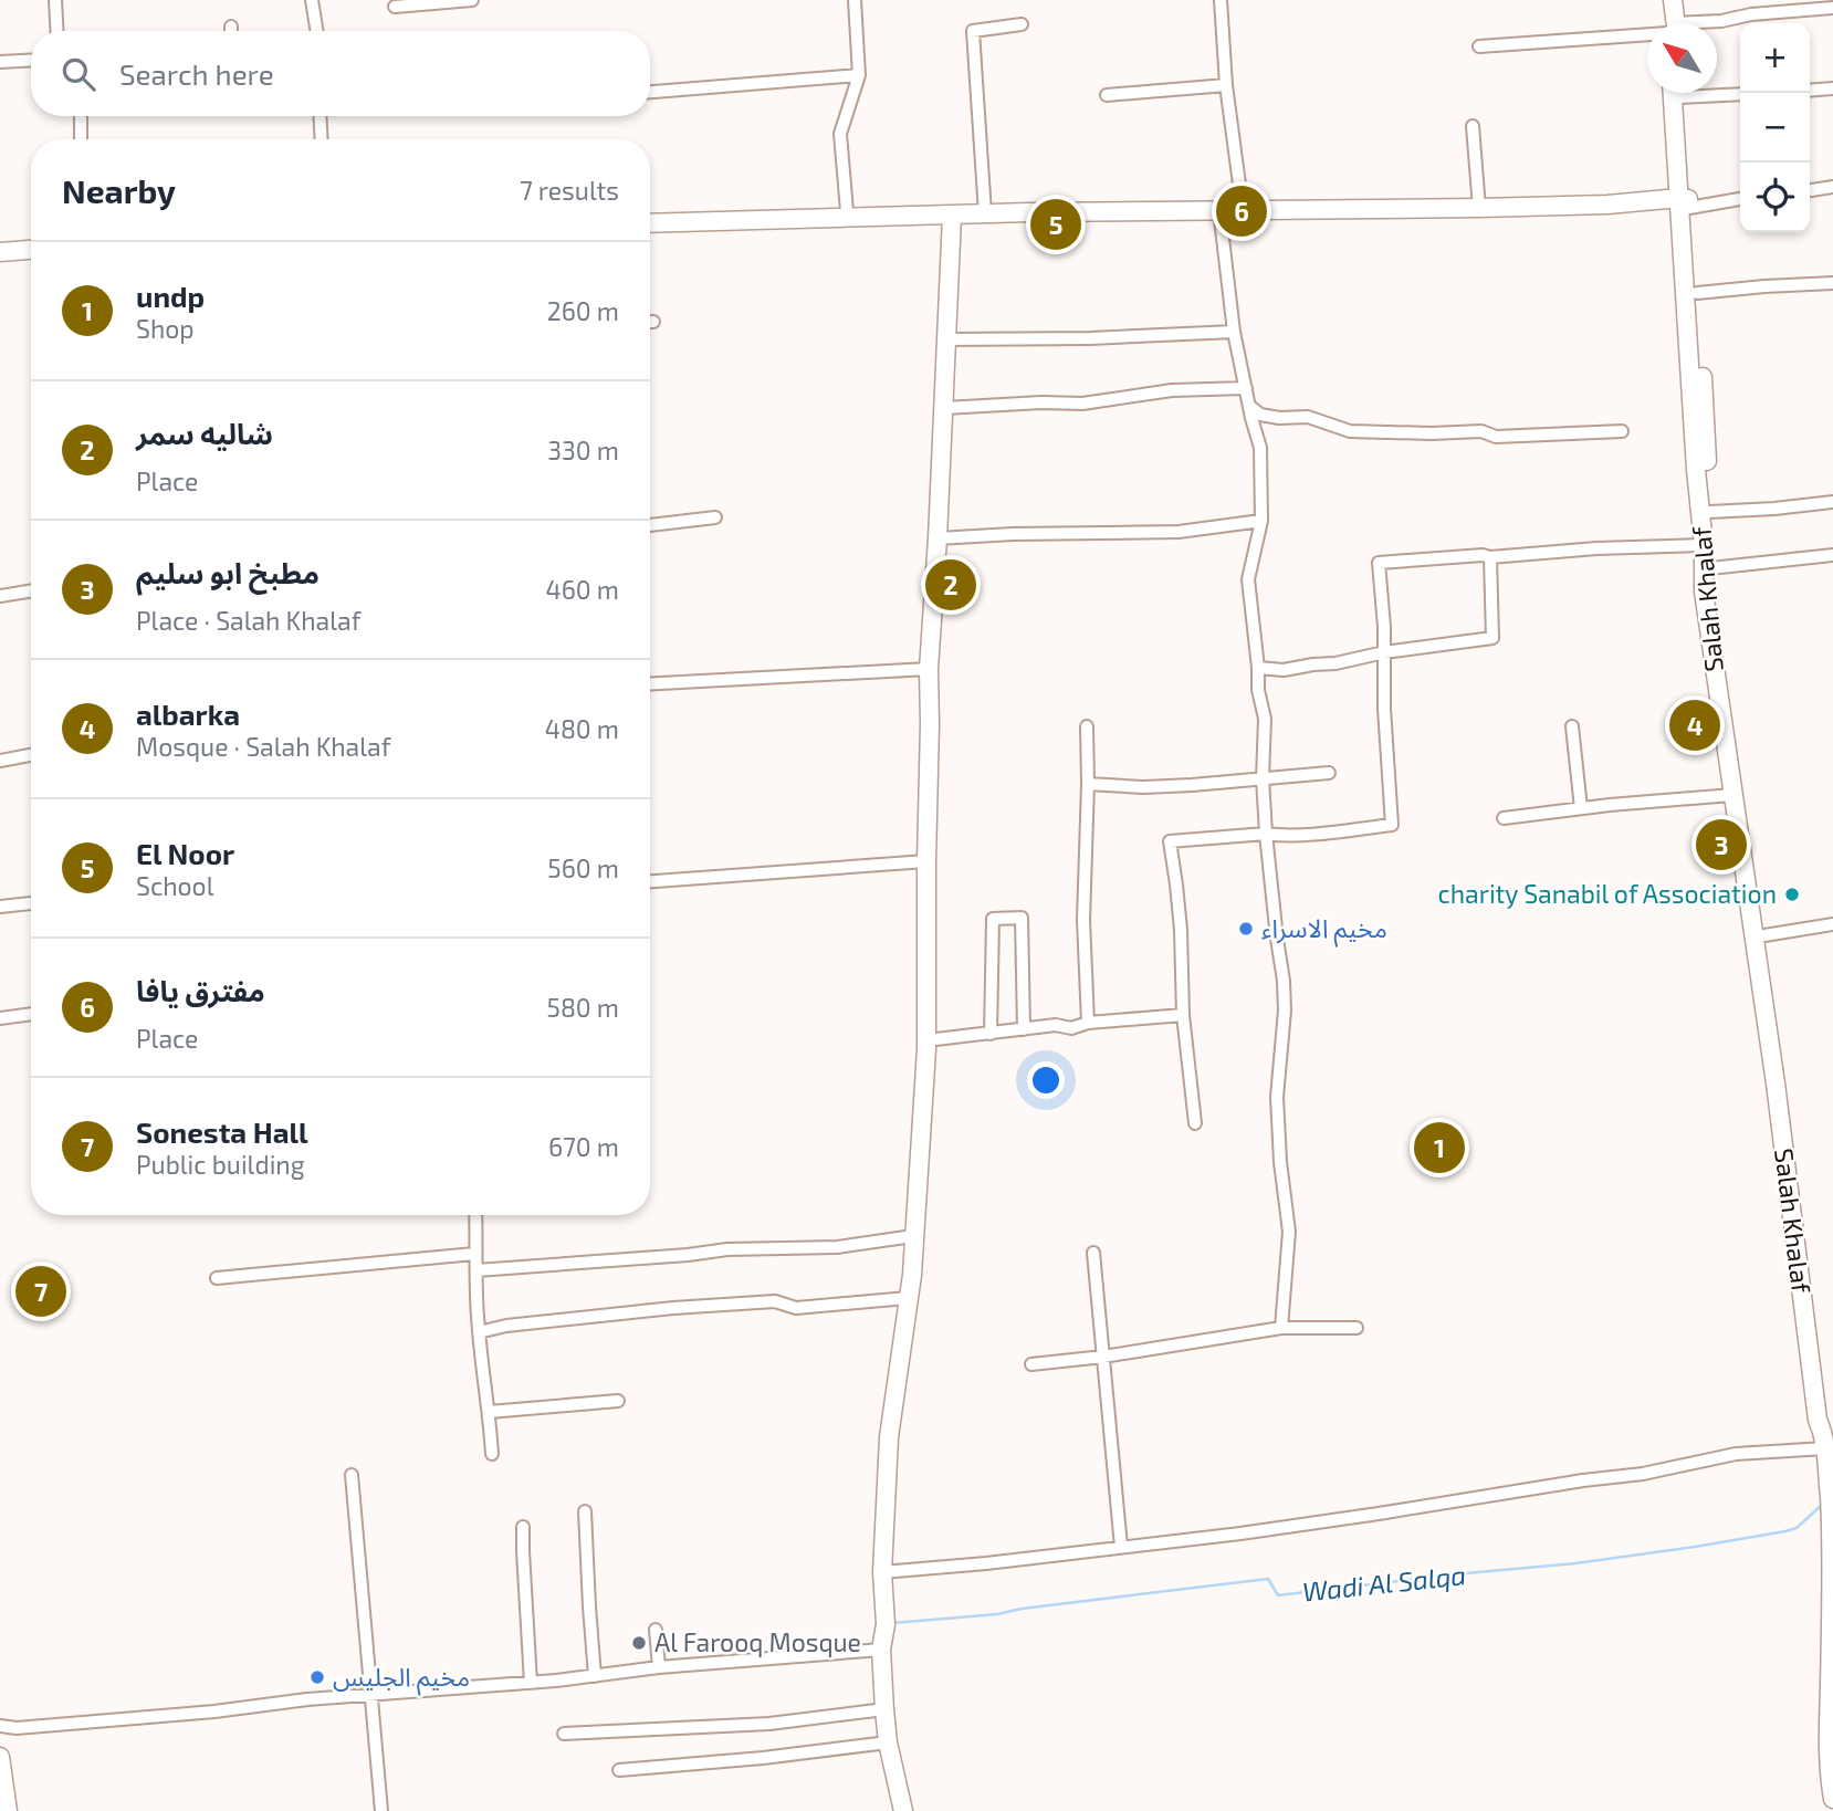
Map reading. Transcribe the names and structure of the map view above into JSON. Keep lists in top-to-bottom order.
{
  "streets": {
    "street": ["Salah Khalaf"]
  },
  "water": ["Wadi Al Salqa"],
  "places": [
    "charity Sanabil of Association",
    "مخيم الاسراء",
    "Al Farooq Mosque",
    "مخيم الجليس"
  ],
  "north": "top left",
  "page": {
    "map_buttons": ["+", "−"],
    "search": "Search here",
    "heading": ["Nearby", "7 results"],
    "pins": [
      "6",
      "5",
      "2",
      "4",
      "3",
      "1",
      "7"
    ],
    "list": [
      {
        "mark": "1",
        "name": "undp",
        "note": "Shop",
        "value": "260 m"
      },
      {
        "mark": "2",
        "name": "شاليه سمر",
        "note": "Place",
        "value": "330 m"
      },
      {
        "mark": "3",
        "name": "مطبخ ابو سليم",
        "note": "Place · Salah Khalaf",
        "value": "460 m"
      },
      {
        "mark": "4",
        "name": "albarka",
        "note": "Mosque · Salah Khalaf",
        "value": "480 m"
      },
      {
        "mark": "5",
        "name": "El Noor",
        "note": "School",
        "value": "560 m"
      },
      {
        "mark": "6",
        "name": "مفترق يافا",
        "note": "Place",
        "value": "580 m"
      },
      {
        "mark": "7",
        "name": "Sonesta Hall",
        "note": "Public building",
        "value": "670 m"
      }
    ]
  }
}
